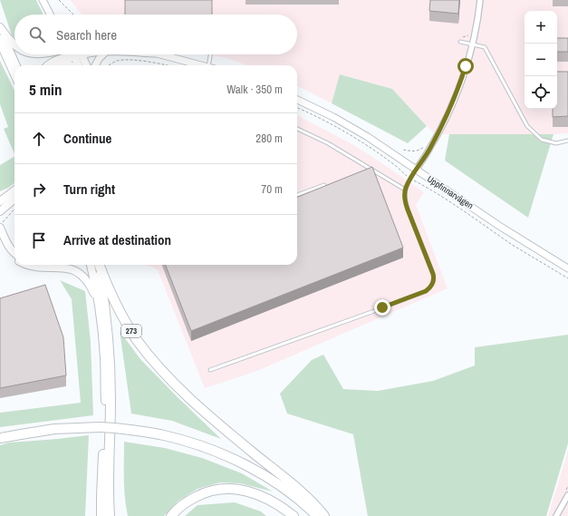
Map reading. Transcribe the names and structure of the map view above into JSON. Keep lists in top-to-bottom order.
{
  "streets": {
    "highway": ["273"],
    "street": ["Uppfinnarvägen"]
  },
  "page": {
    "map_buttons": ["+", "−"],
    "search": "Search here",
    "heading": ["5 min", "Walk · 350 m"],
    "list": [
      ["Continue", "280 m"],
      ["Turn right", "70 m"],
      "Arrive at destination"
    ]
  }
}
